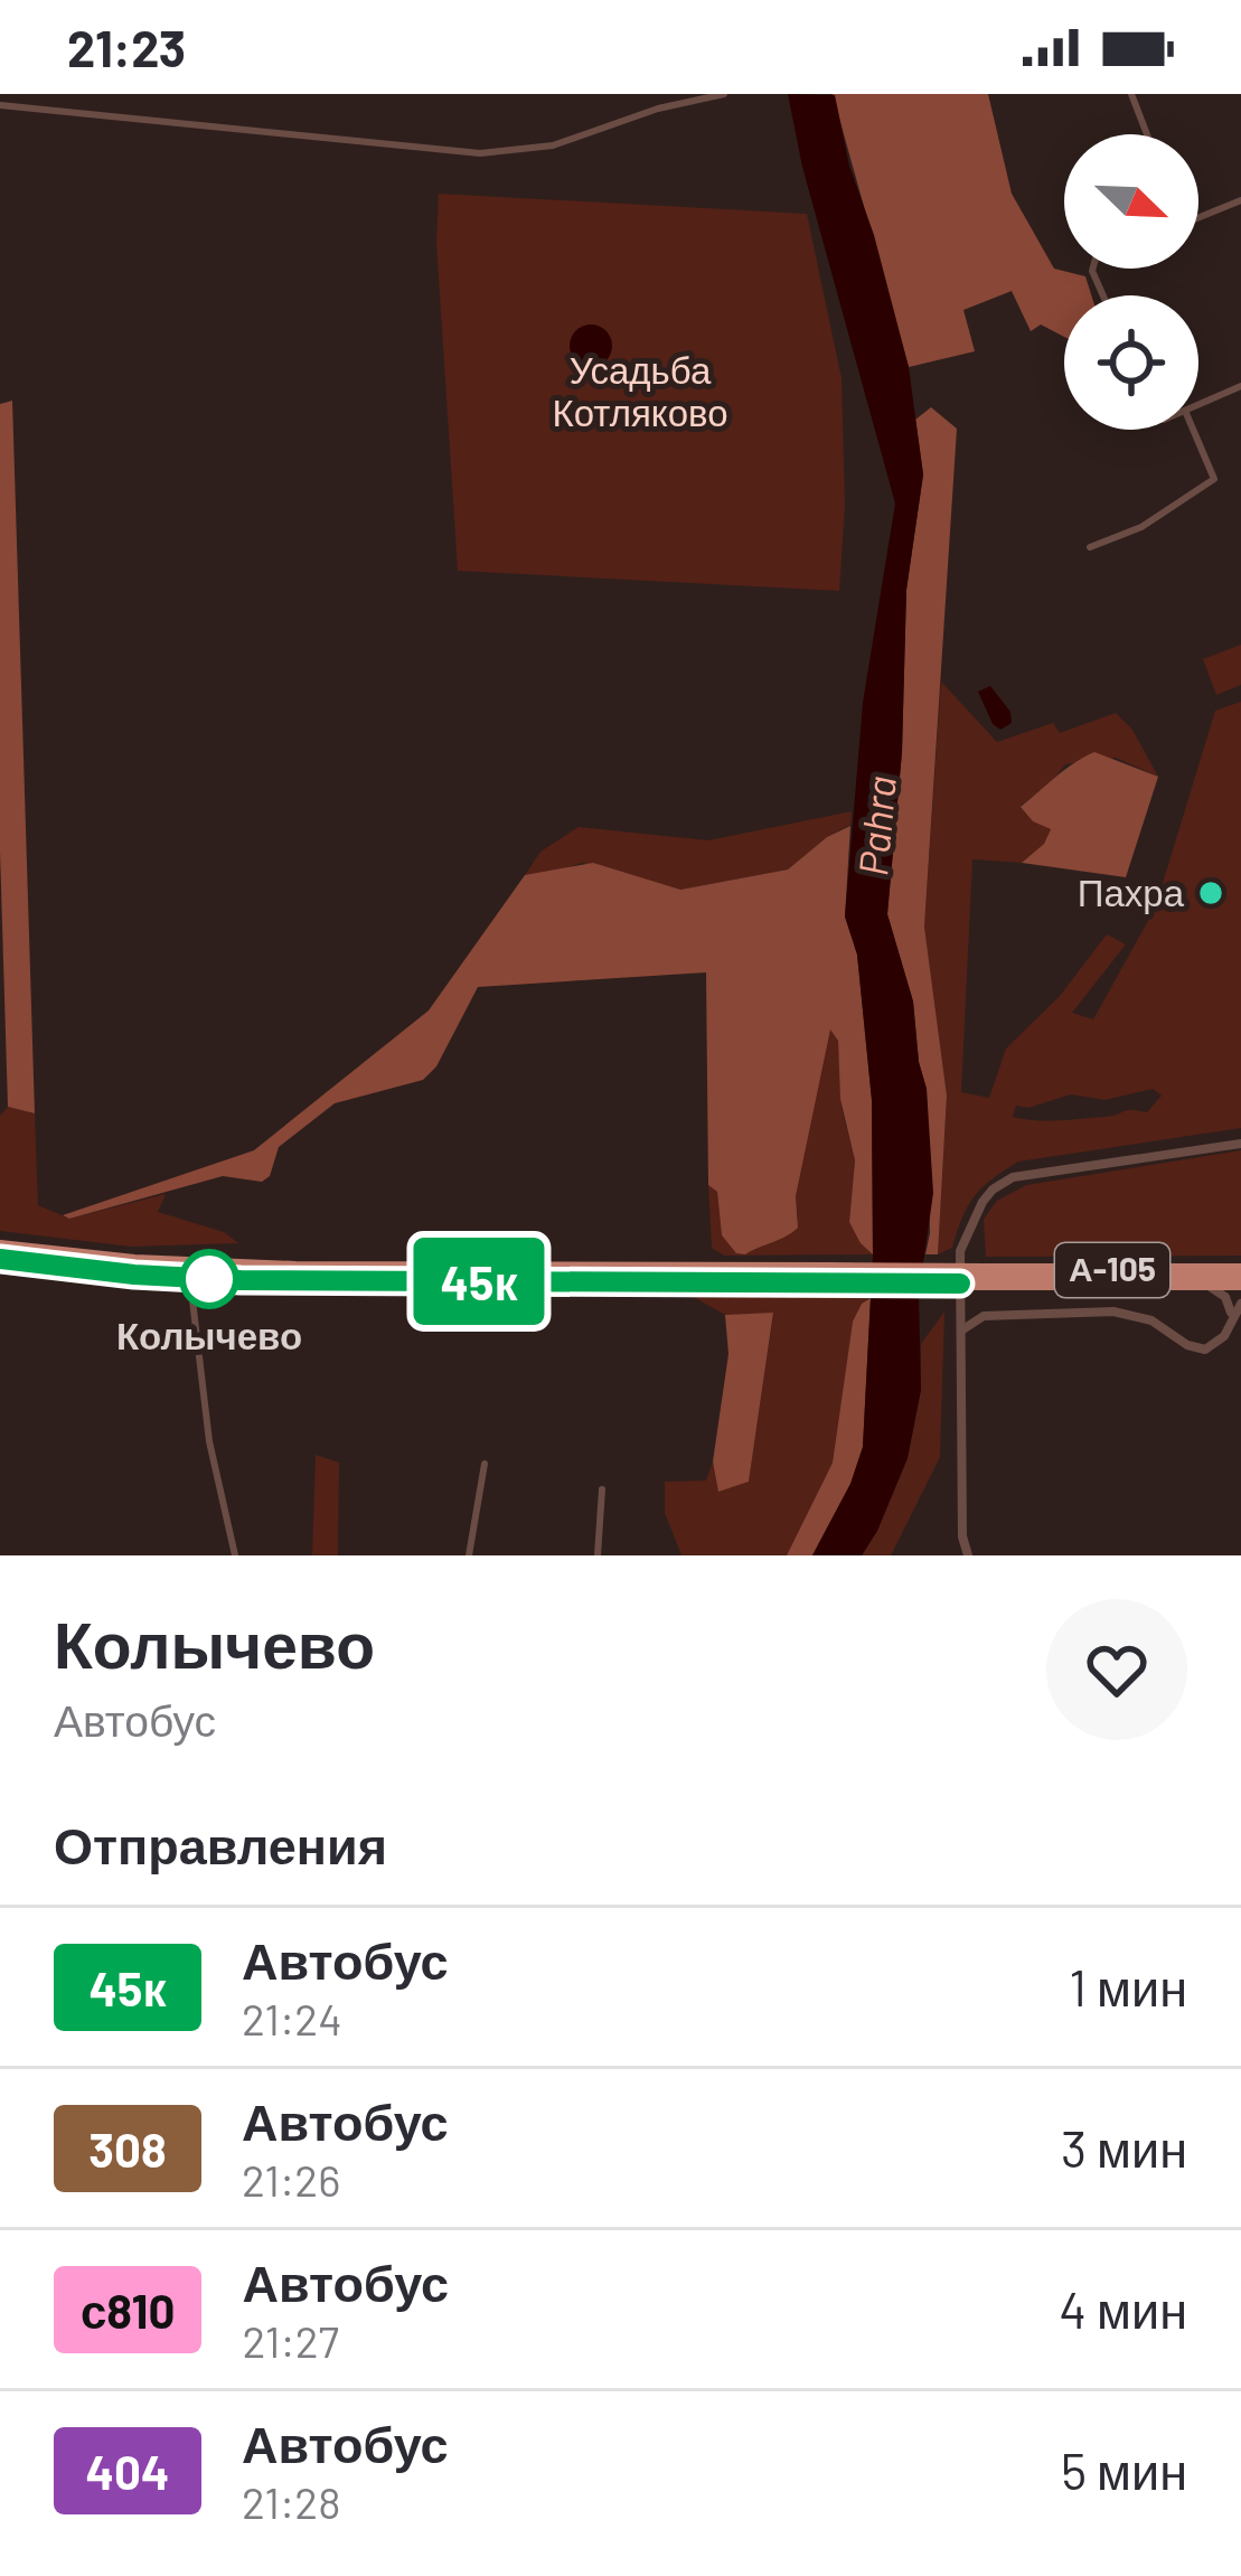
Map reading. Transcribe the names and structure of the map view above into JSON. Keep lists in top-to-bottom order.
{
  "streets": {
    "highway": ["А-105"]
  },
  "water": ["Pahra"],
  "parks": ["Усадьба Котляково"],
  "places": ["Пахра", "Колычево"],
  "lines": ["bus line 45к"],
  "north": "bottom right",
  "page": {
    "status": "21:23",
    "on_map": "45к",
    "heading": [
      ["Колычево", "Автобус"],
      "Отправления"
    ],
    "list": [
      {
        "mark": "45к",
        "name": "Автобус",
        "note": "21:24",
        "value": "1 мин"
      },
      {
        "mark": "308",
        "name": "Автобус",
        "note": "21:26",
        "value": "3 мин"
      },
      {
        "mark": "с810",
        "name": "Автобус",
        "note": "21:27",
        "value": "4 мин"
      },
      {
        "mark": "404",
        "name": "Автобус",
        "note": "21:28",
        "value": "5 мин"
      }
    ]
  }
}
